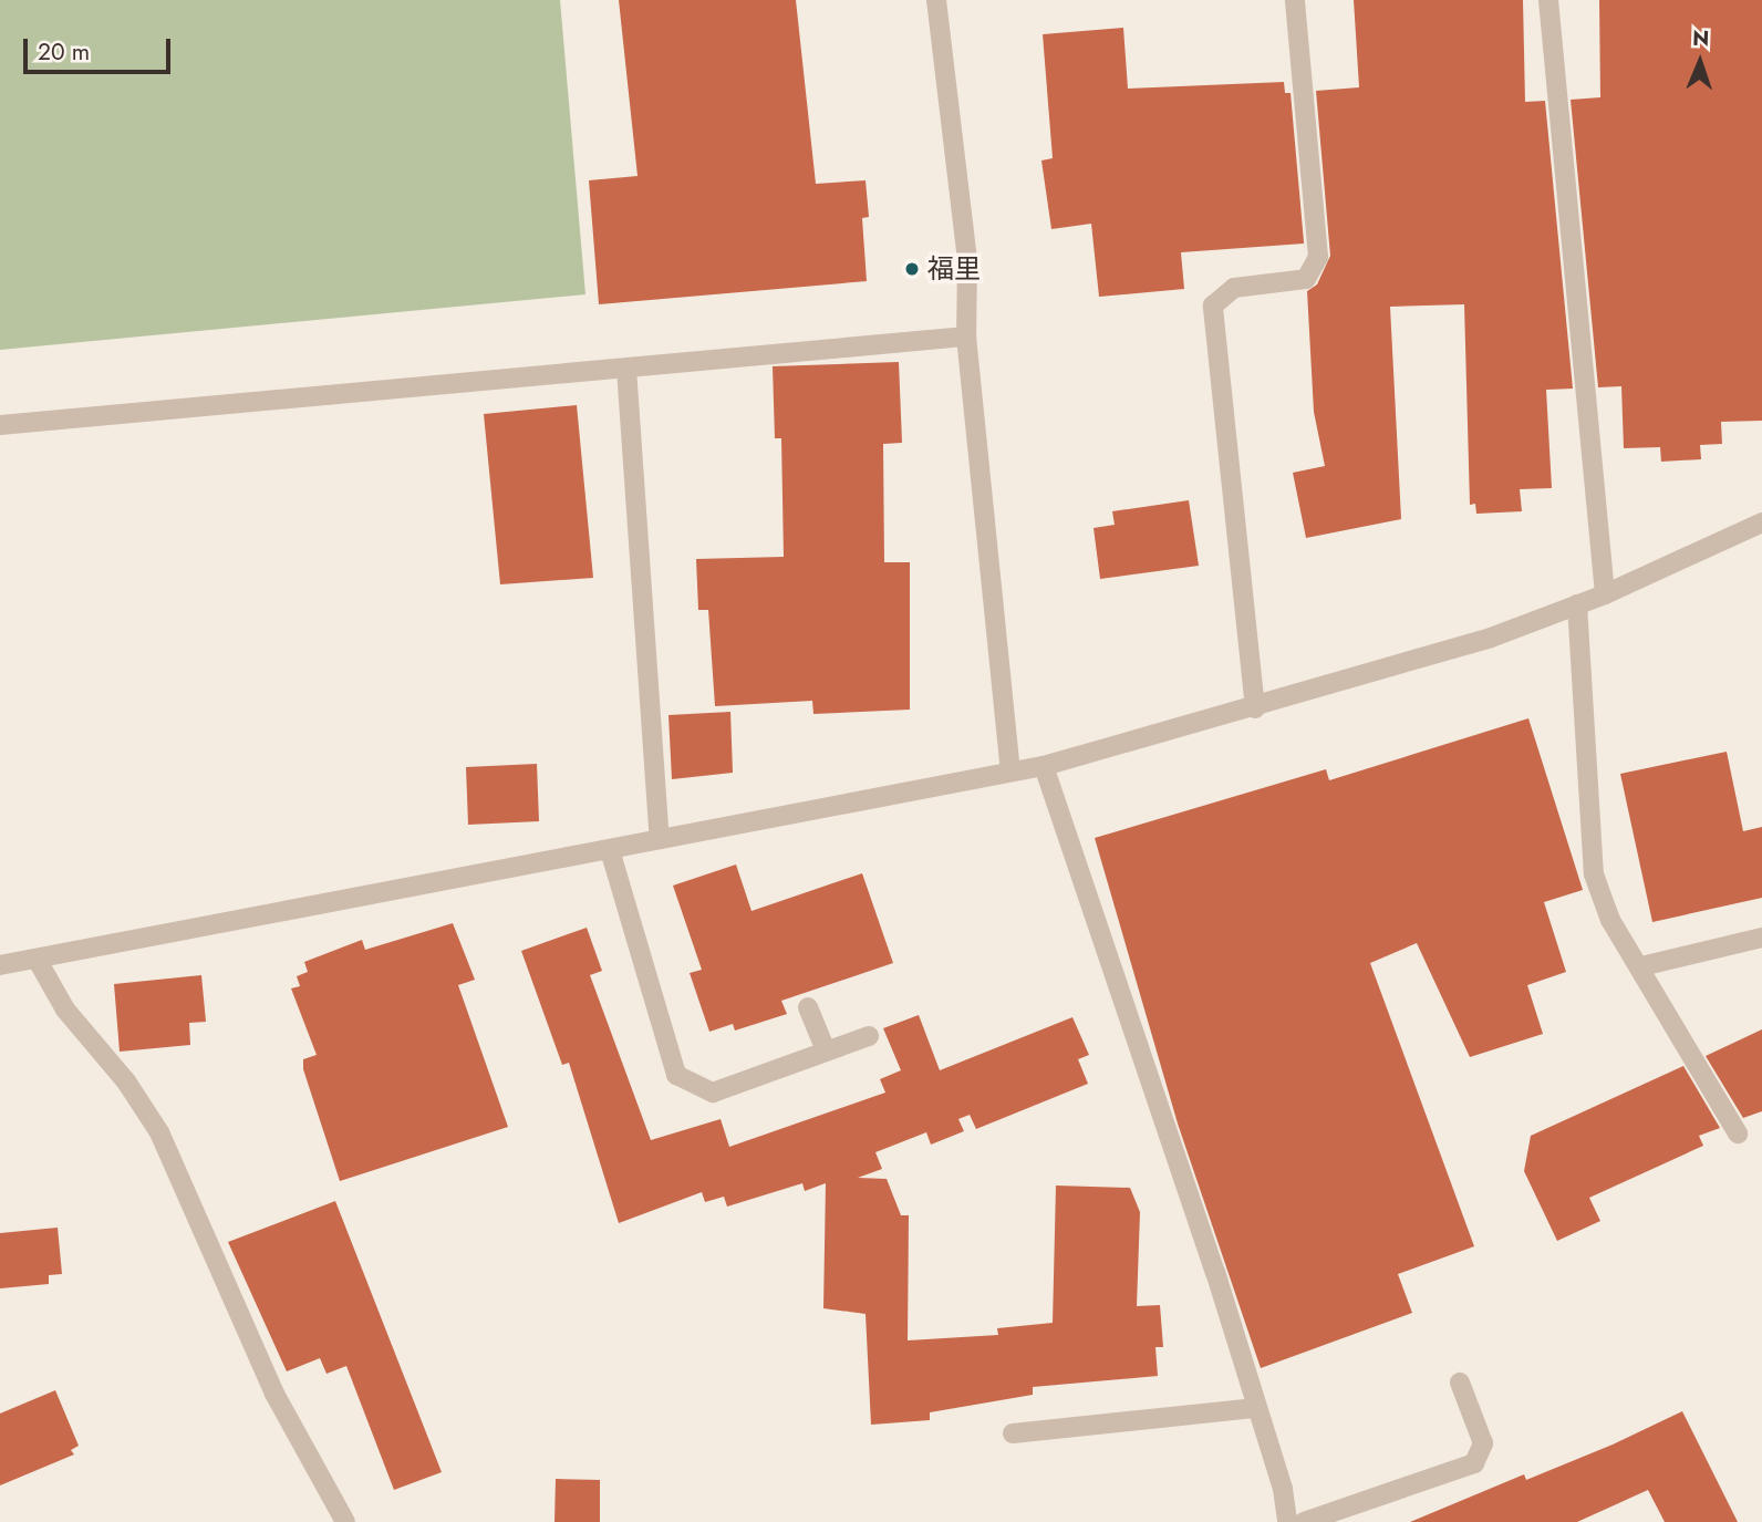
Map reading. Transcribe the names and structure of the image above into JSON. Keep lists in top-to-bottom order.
{
  "places": ["福里"],
  "scale_bar": "20 m",
  "north": "top"
}
